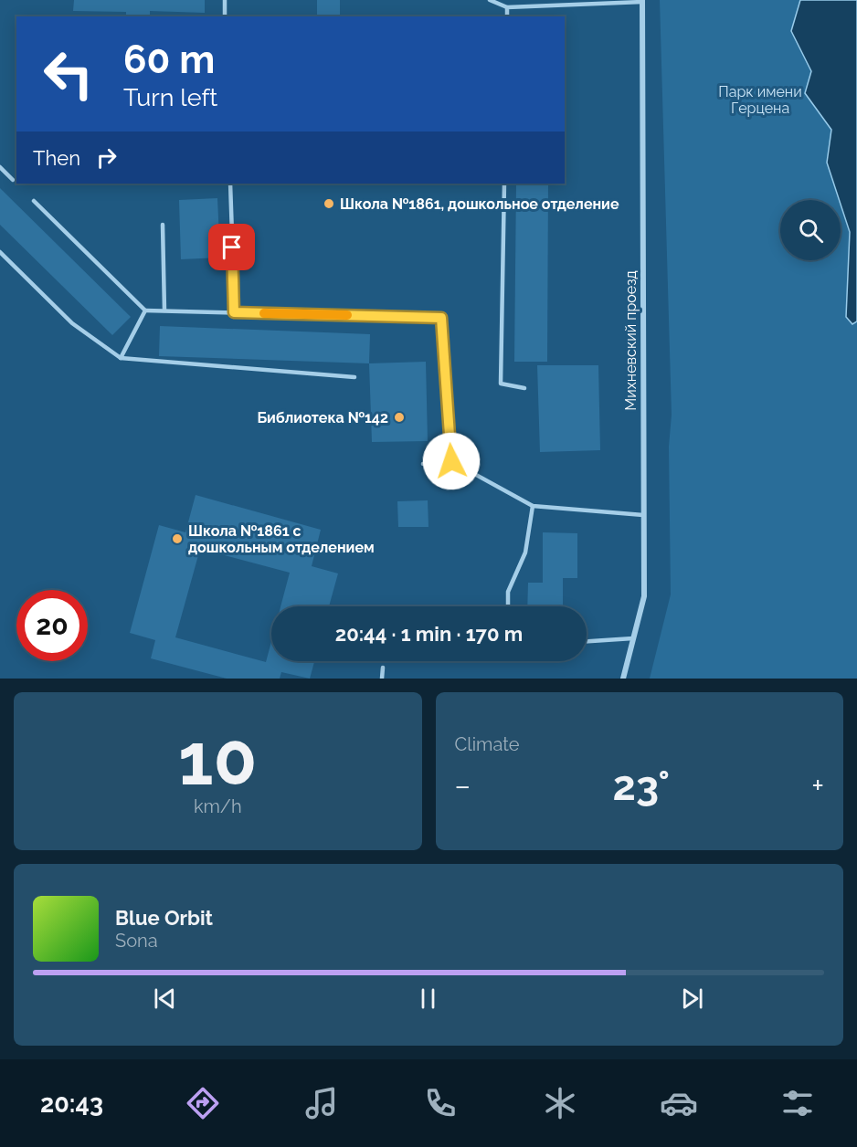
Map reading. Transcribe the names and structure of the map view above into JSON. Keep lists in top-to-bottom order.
{
  "streets": {
    "street": ["Михневский проезд"]
  },
  "parks": ["Парк имени Герцена"],
  "places": ["Школа №1861, дошкольное отделение", "Библиотека №142", "Школа №1861 с дошкольным отделением"],
  "page": {
    "turn": ["60 m", "Turn left"],
    "then": "Then",
    "limit": "20",
    "trip": "20:44 · 1 min · 170 m",
    "tile": [
      ["10", "km/h"],
      "Climate"
    ],
    "heat": ["−", "23°", "+"],
    "song": ["Blue Orbit", "Sona"],
    "tabs": "20:43"
  }
}
